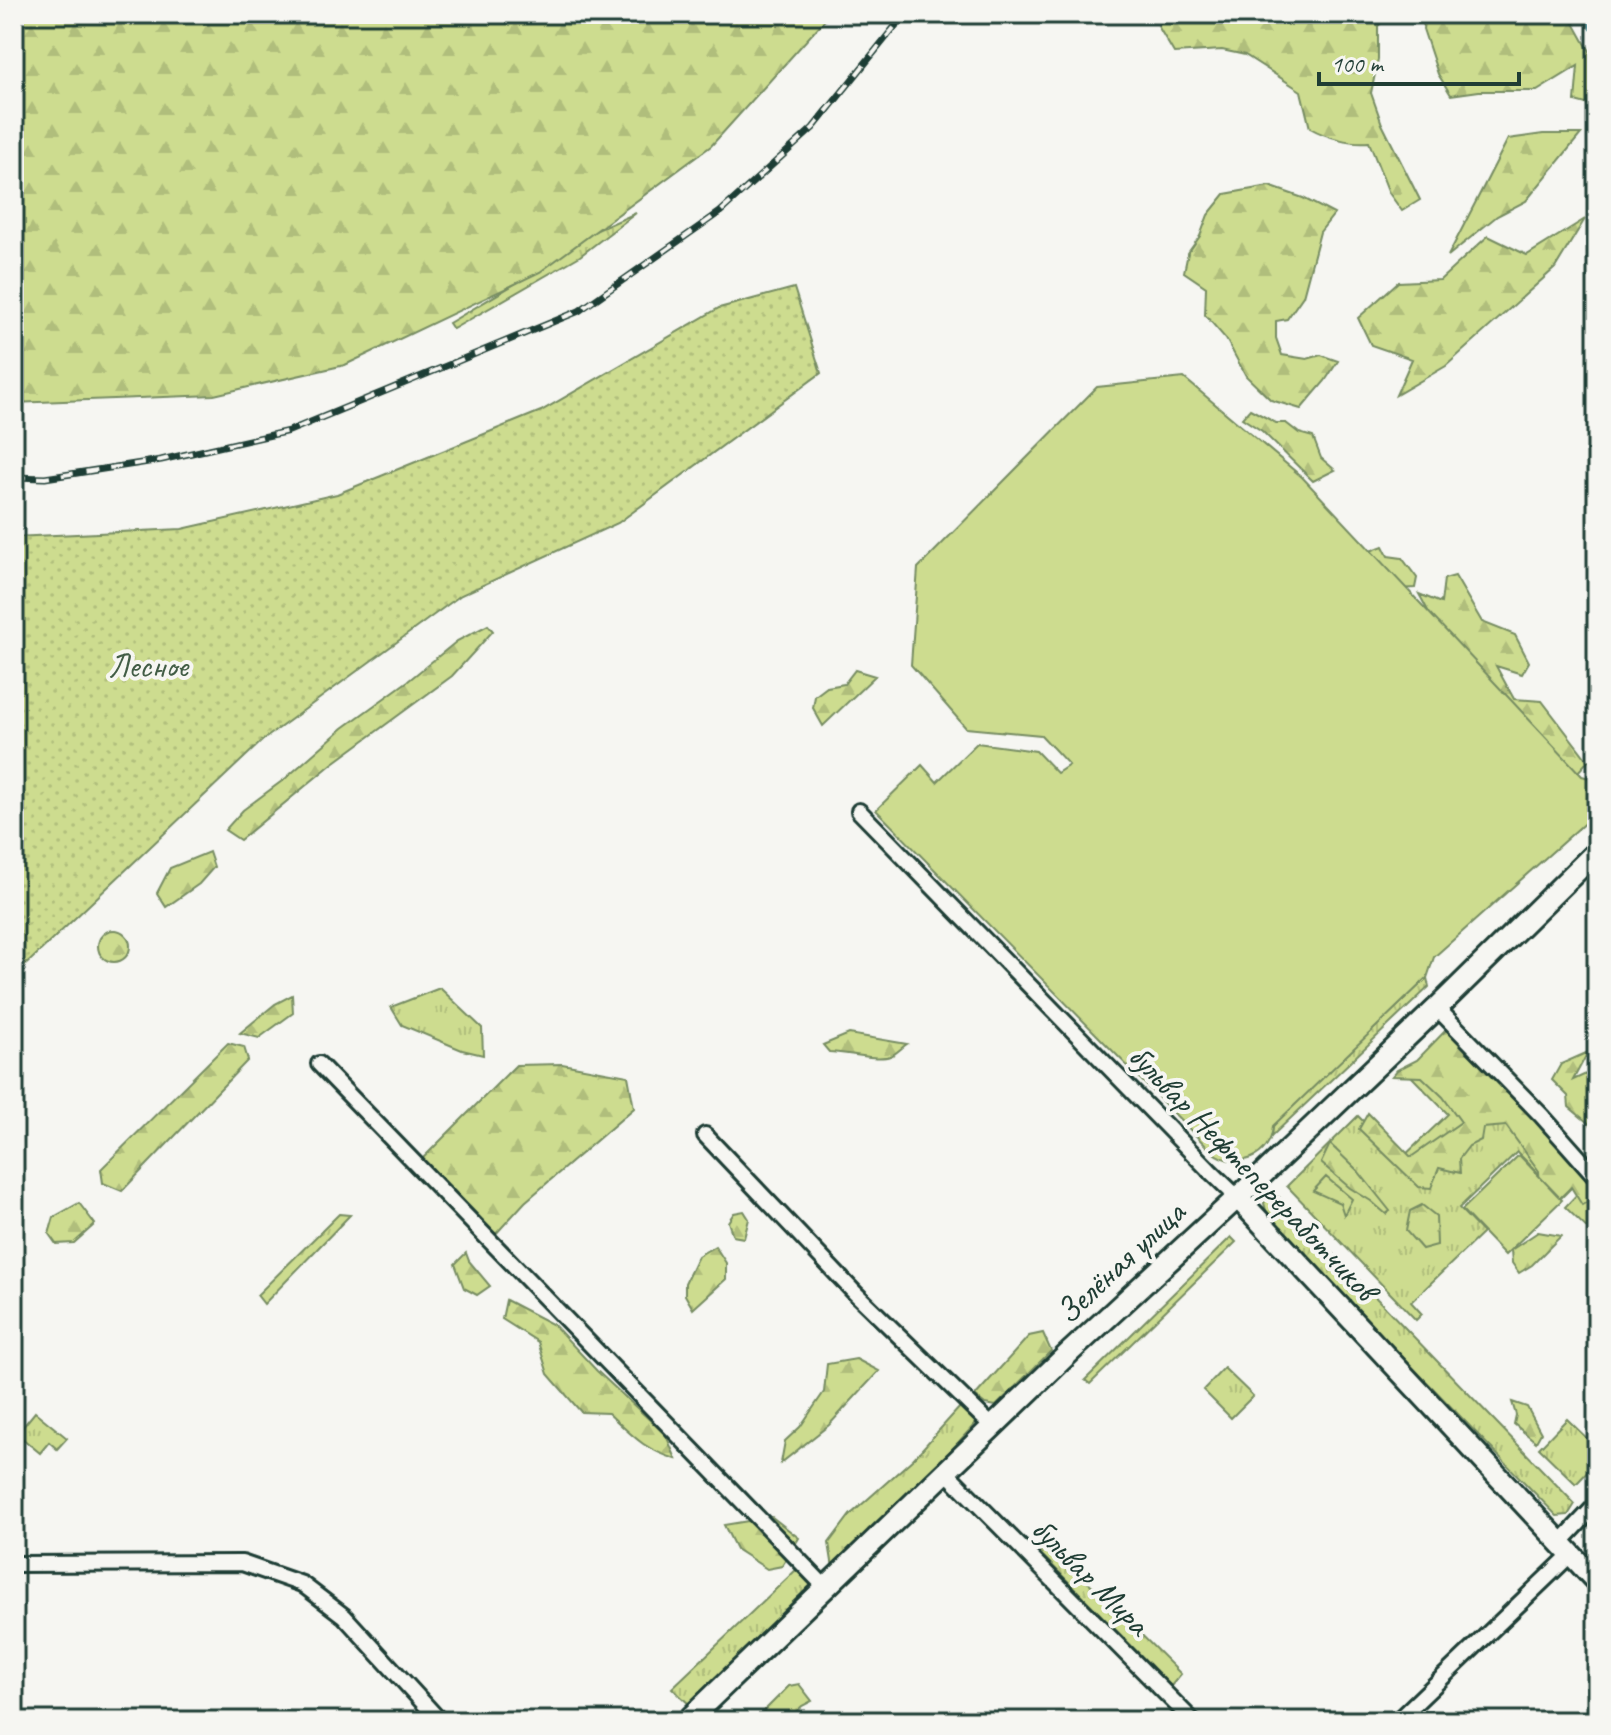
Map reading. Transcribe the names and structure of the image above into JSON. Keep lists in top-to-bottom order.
{
  "streets": {
    "main road": ["бульвар Нефтепереработчиков", "Зелёная улица"],
    "street": ["бульвар Мира"]
  },
  "crossings": [
    ["бульвар Нефтепереработчиков", "Зелёная улица"],
    ["Зелёная улица", "бульвар Мира"]
  ],
  "parks": ["Лесное"],
  "scale_bar": "100 m"
}
